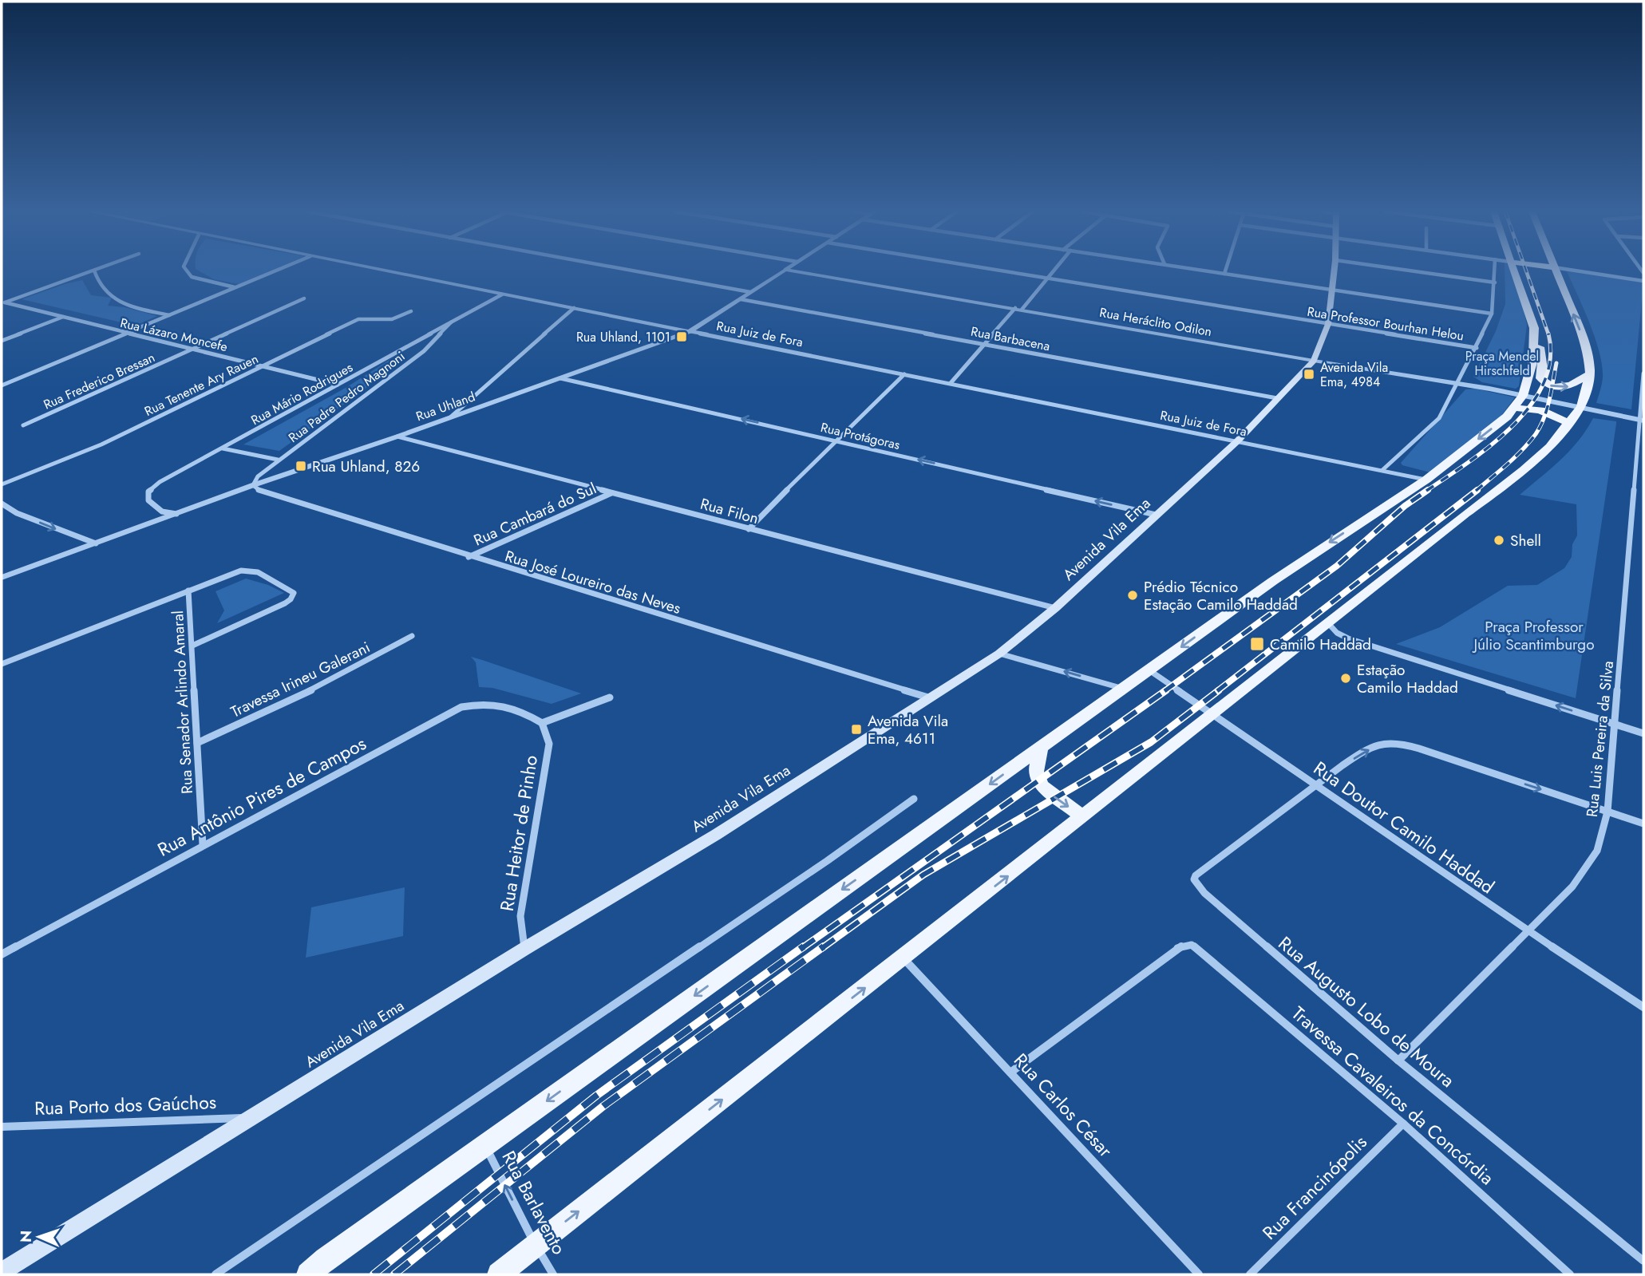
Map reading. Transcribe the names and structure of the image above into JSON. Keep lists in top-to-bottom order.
{
  "streets": {
    "main road": ["Avenida Vila Ema"],
    "street": [
      "Rua Heráclito Odilon",
      "Rua Professor Bourhan Helou",
      "Rua Juiz de Fora",
      "Rua Lázaro Moncefe",
      "Rua Barbacena",
      "Rua Frederico Bressan",
      "Rua Tenente Ary Rauen",
      "Rua Mário Rodrigues",
      "Rua Padre Pedro Magnoni",
      "Rua Uhland",
      "Rua Protágoras",
      "Rua Filon",
      "Rua Cambará do Sul",
      "Rua José Loureiro das Neves",
      "Travessa Irineu Galerani",
      "Rua Senador Arlindo Amaral",
      "Rua Luis Pereira da Silva",
      "Rua Antônio Pires de Campos",
      "Rua Doutor Camilo Haddad",
      "Rua Heitor de Pinho",
      "Rua Augusto Lobo de Moura",
      "Travessa Cavaleiros da Concórdia",
      "Rua Porto dos Gaúchos",
      "Rua Carlos César",
      "Rua Francinópolis",
      "Rua Barlavento"
    ]
  },
  "crossings": [
    ["Rua Heráclito Odilon", "Avenida Vila Ema"],
    ["Rua Professor Bourhan Helou", "Avenida Vila Ema"],
    ["Rua Juiz de Fora", "Rua Mário Rodrigues"],
    ["Rua Juiz de Fora", "Rua Uhland"],
    ["Rua Juiz de Fora", "Avenida Vila Ema"],
    ["Rua Lázaro Moncefe", "Rua Frederico Bressan"],
    ["Rua Lázaro Moncefe", "Rua Tenente Ary Rauen"],
    ["Rua Lázaro Moncefe", "Rua Mário Rodrigues"],
    ["Rua Barbacena", "Rua Uhland"],
    ["Rua Barbacena", "Avenida Vila Ema"],
    ["Rua Mário Rodrigues", "Rua Padre Pedro Magnoni"],
    ["Rua Mário Rodrigues", "Rua Uhland"],
    ["Rua Padre Pedro Magnoni", "Rua Uhland"],
    ["Rua Padre Pedro Magnoni", "Rua José Loureiro das Neves"],
    ["Rua Uhland", "Rua Protágoras"],
    ["Rua Uhland", "Rua Filon"],
    ["Rua Uhland", "Rua José Loureiro das Neves"],
    ["Rua Protágoras", "Avenida Vila Ema"],
    ["Rua Filon", "Rua Cambará do Sul"],
    ["Rua Filon", "Avenida Vila Ema"],
    ["Rua Cambará do Sul", "Rua José Loureiro das Neves"],
    ["Avenida Vila Ema", "Rua José Loureiro das Neves"],
    ["Avenida Vila Ema", "Rua Heitor de Pinho"],
    ["Avenida Vila Ema", "Rua Porto dos Gaúchos"],
    ["Travessa Irineu Galerani", "Rua Senador Arlindo Amaral"],
    ["Rua Senador Arlindo Amaral", "Rua Antônio Pires de Campos"],
    ["Rua Luis Pereira da Silva", "Rua Doutor Camilo Haddad"],
    ["Rua Luis Pereira da Silva", "Rua Augusto Lobo de Moura"],
    ["Rua Antônio Pires de Campos", "Rua Heitor de Pinho"],
    ["Rua Doutor Camilo Haddad", "Rua Augusto Lobo de Moura"],
    ["Travessa Cavaleiros da Concórdia", "Rua Carlos César"],
    ["Travessa Cavaleiros da Concórdia", "Rua Francinópolis"]
  ],
  "one_way": ["Rua Protágoras", "Rua Barlavento"],
  "parks": ["Praça Mendel Hirschfeld", "Praça Professor Júlio Scantimburgo"],
  "places": {
    "transit": [
      "Rua Uhland, 1101",
      "Avenida Vila Ema, 4984",
      "Rua Uhland, 826",
      "Camilo Haddad",
      "Avenida Vila Ema, 4611"
    ],
    "other": ["Shell", "Prédio Técnico Estação Camilo Haddad", "Estação Camilo Haddad"]
  },
  "north": "left"
}
